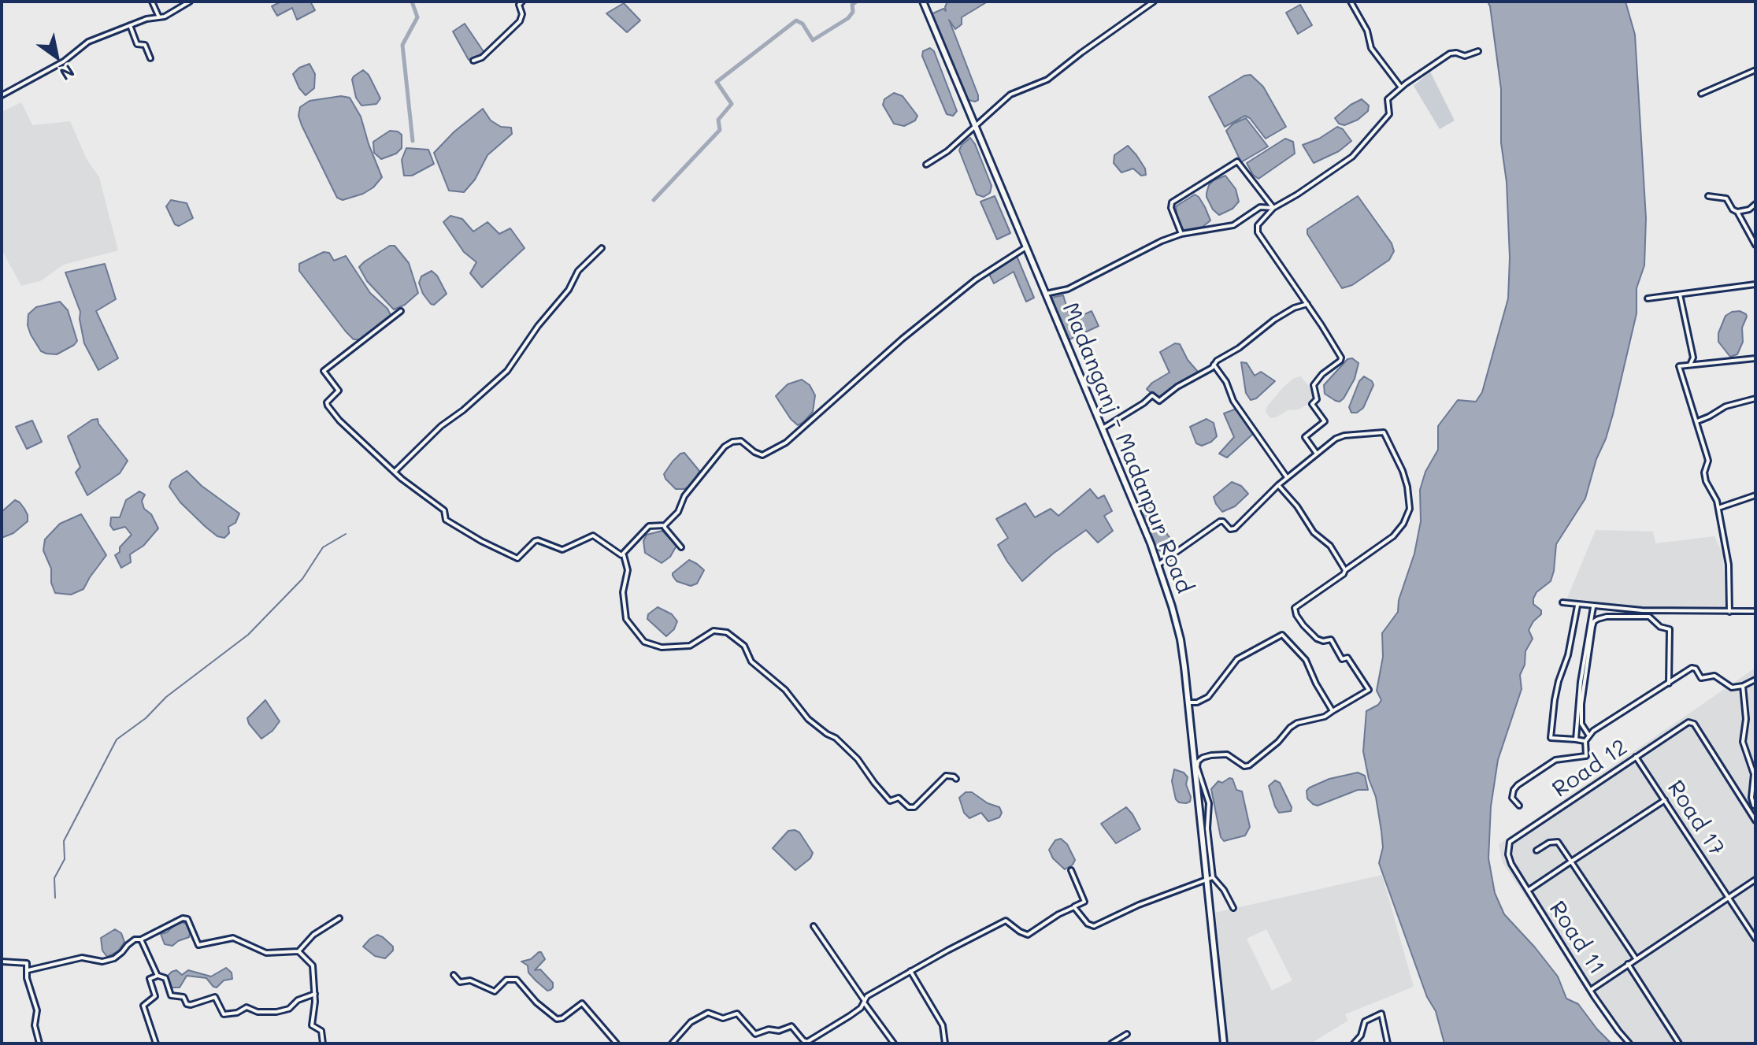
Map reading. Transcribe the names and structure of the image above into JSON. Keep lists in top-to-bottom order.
{
  "streets": {
    "main road": ["Madanganj - Madanpur Road"],
    "street": ["Road 12", "Road 17", "Road 11"]
  },
  "crossings": [
    ["Road 12", "Road 17"],
    ["Road 12", "Road 11"]
  ],
  "north": "bottom right"
}
